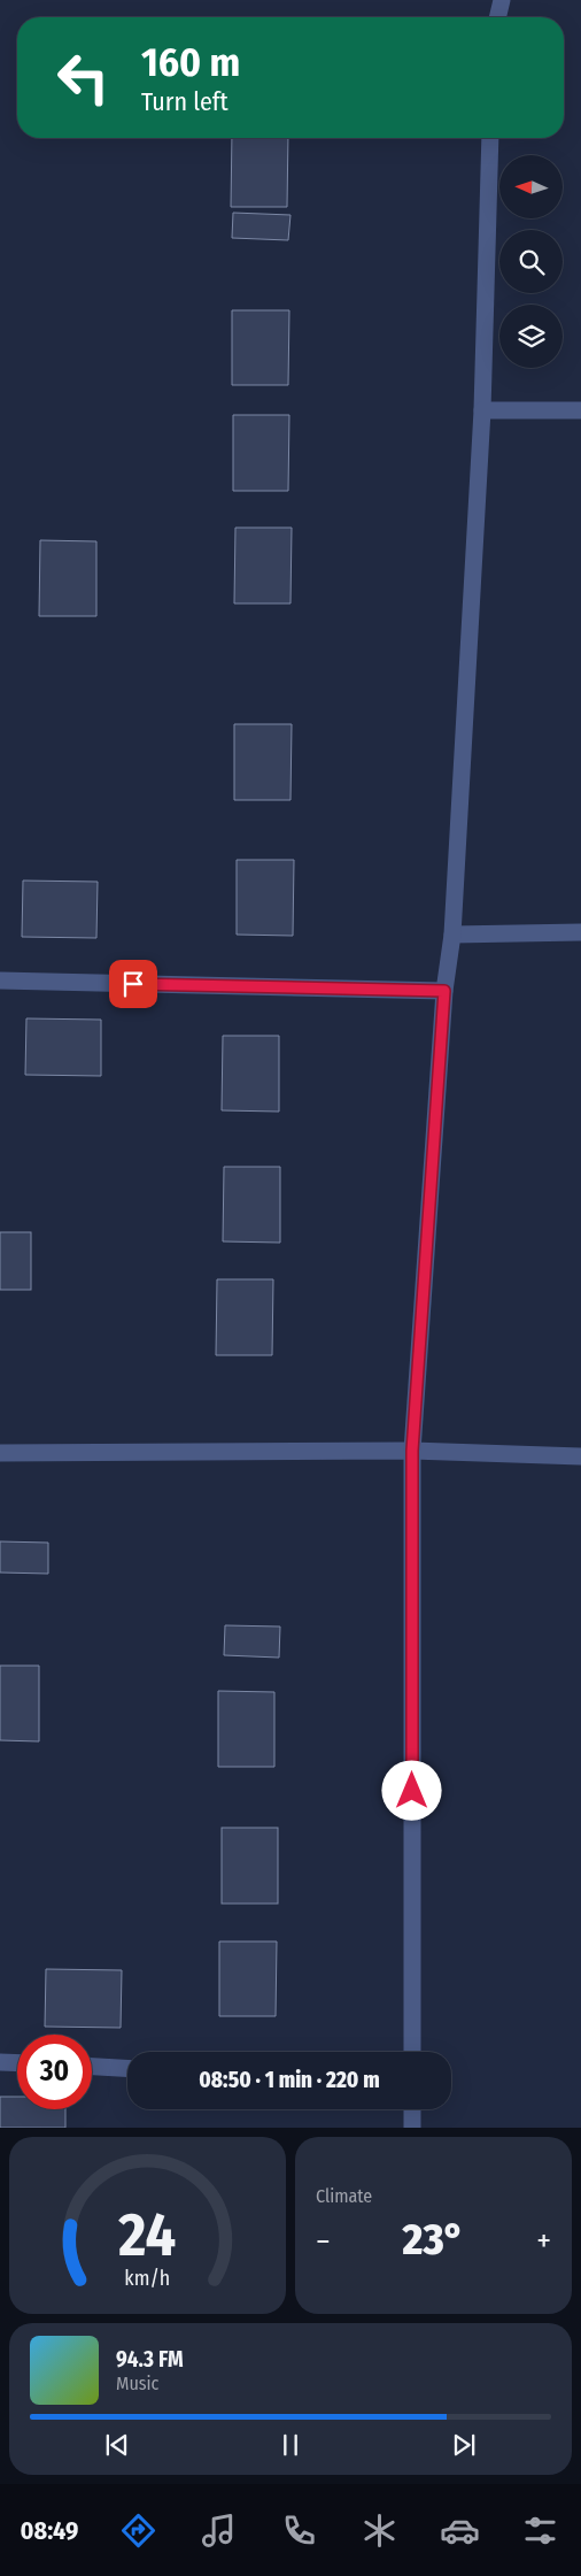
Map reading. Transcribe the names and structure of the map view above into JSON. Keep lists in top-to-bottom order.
{
  "north": "left",
  "page": {
    "turn": ["160 m", "Turn left"],
    "limit": "30",
    "trip": "08:50 · 1 min · 220 m",
    "tile": "Climate",
    "heat": ["−", "23°", "+"],
    "song": ["94.3 FM", "Music"],
    "tabs": "08:49",
    "gauge": ["24", "km/h"]
  }
}
